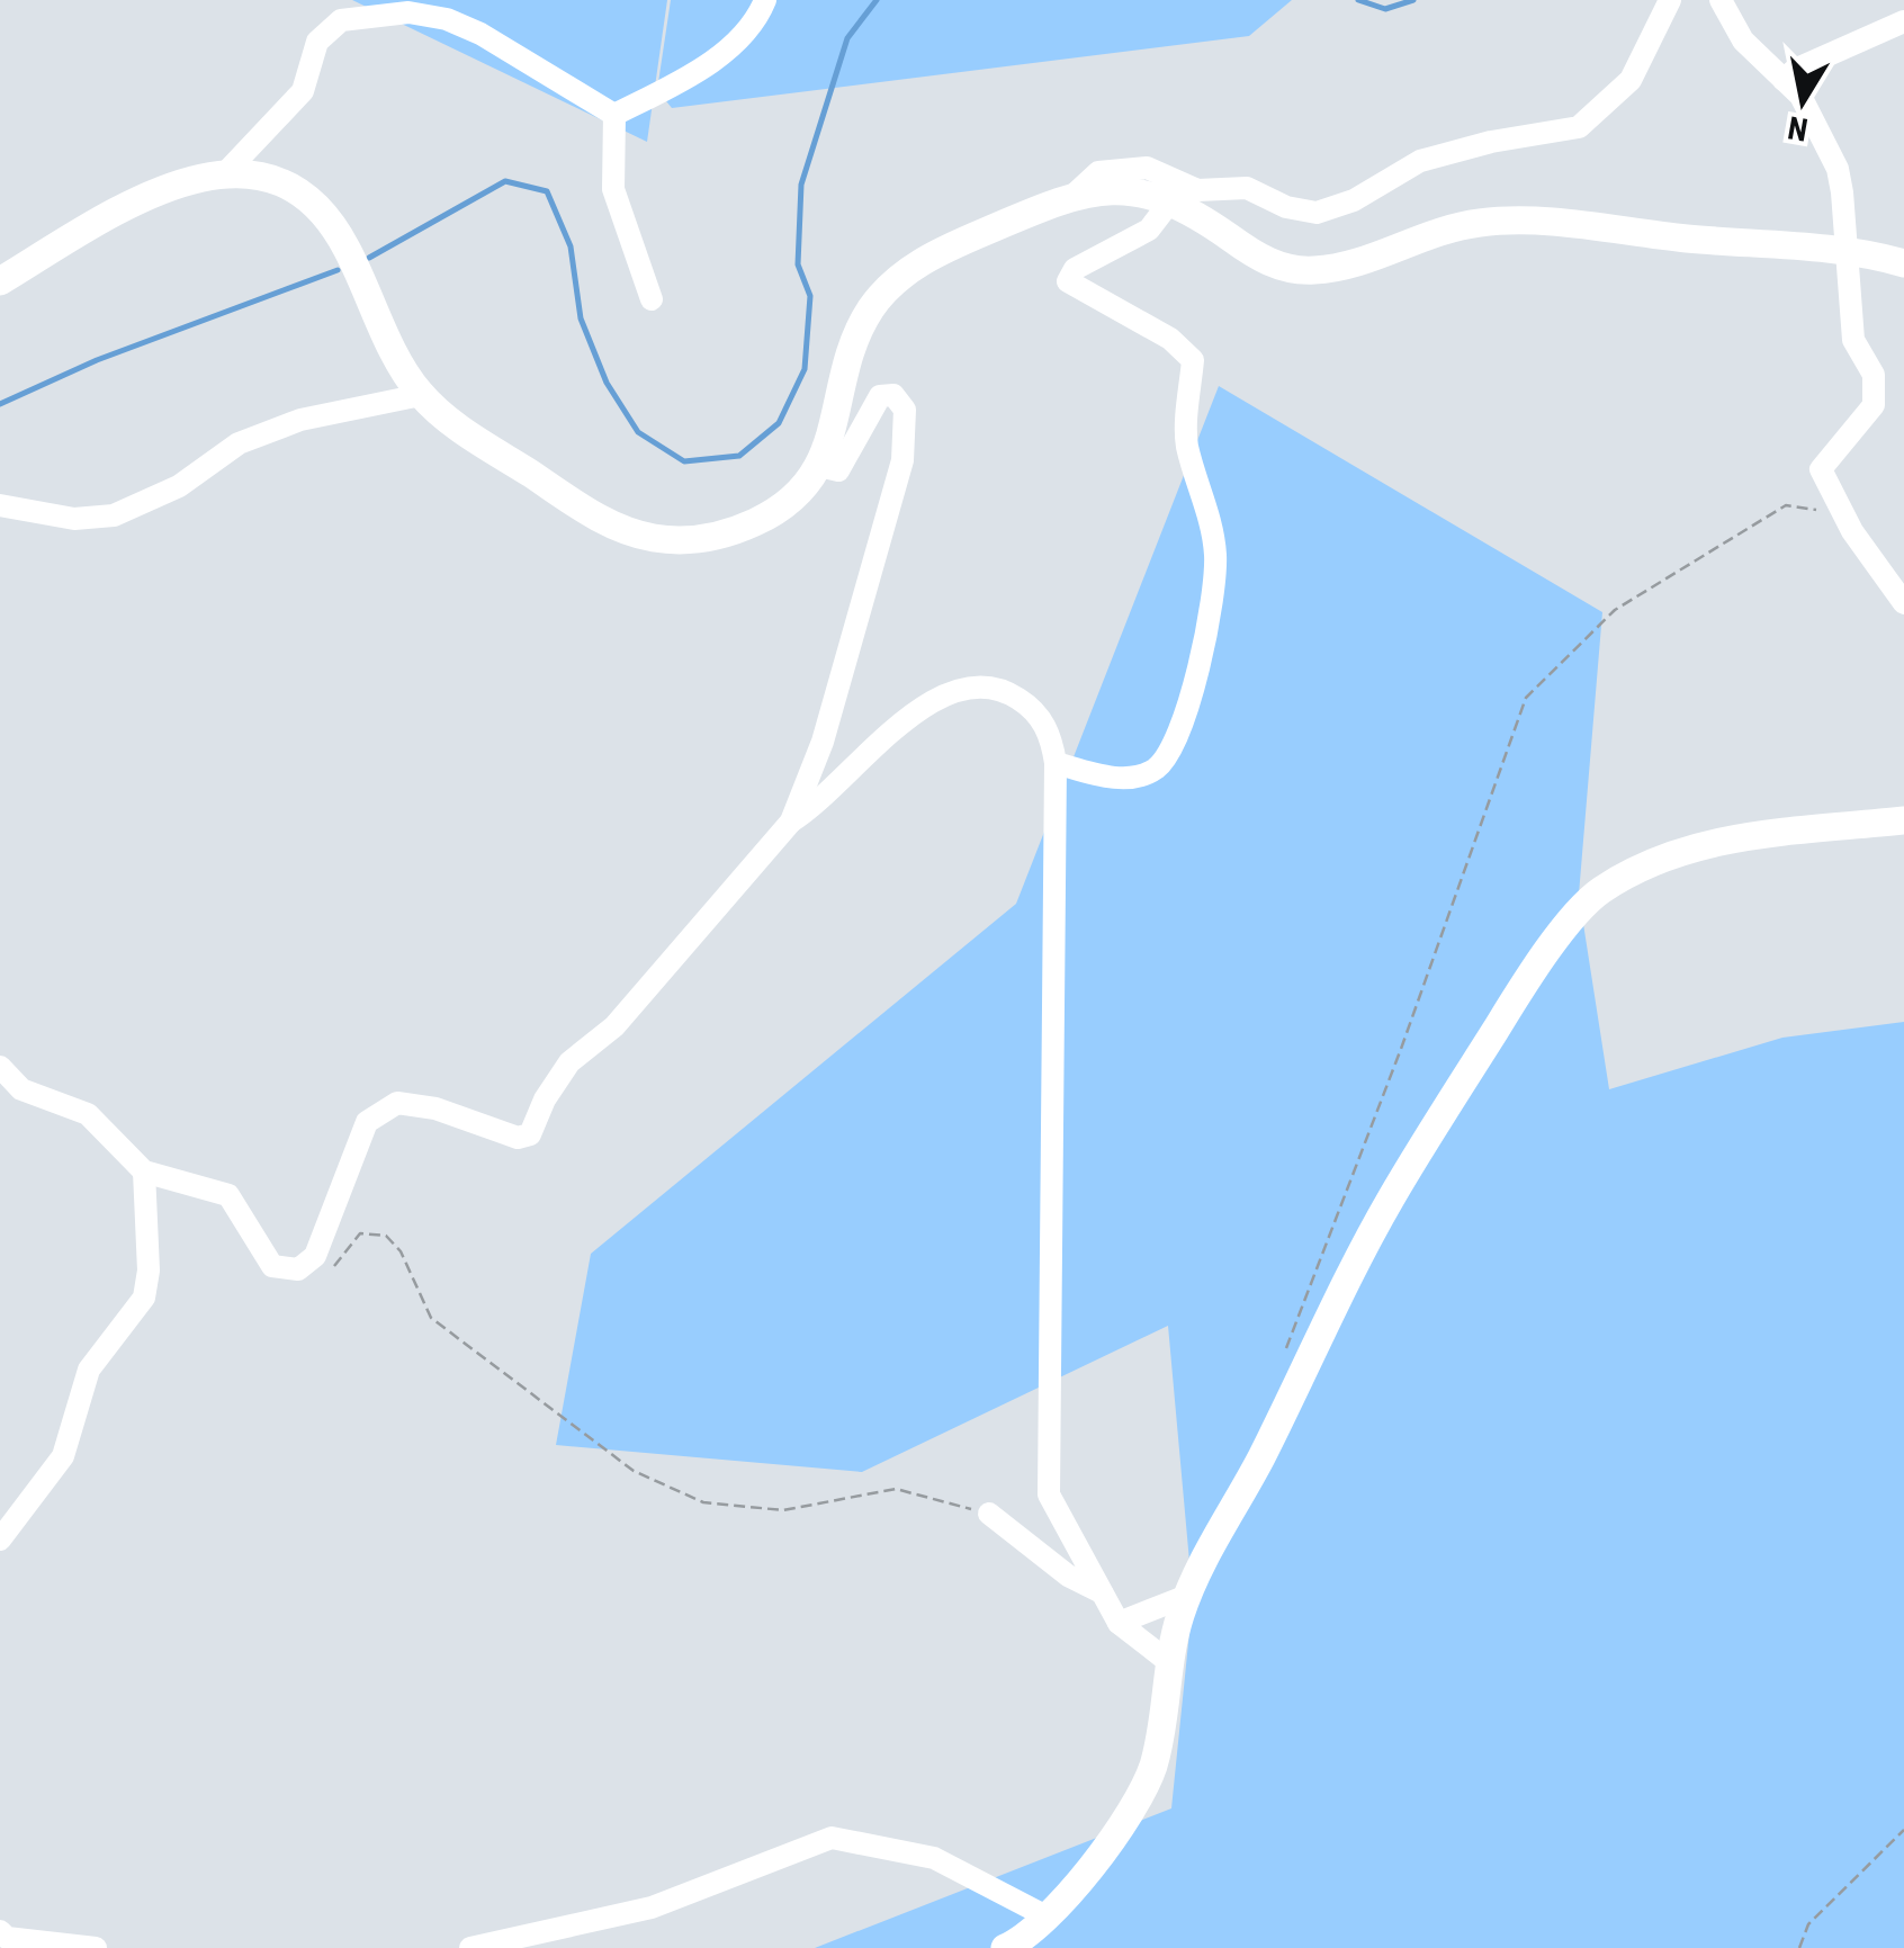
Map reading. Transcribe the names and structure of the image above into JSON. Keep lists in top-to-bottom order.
{
  "north": "bottom"
}
